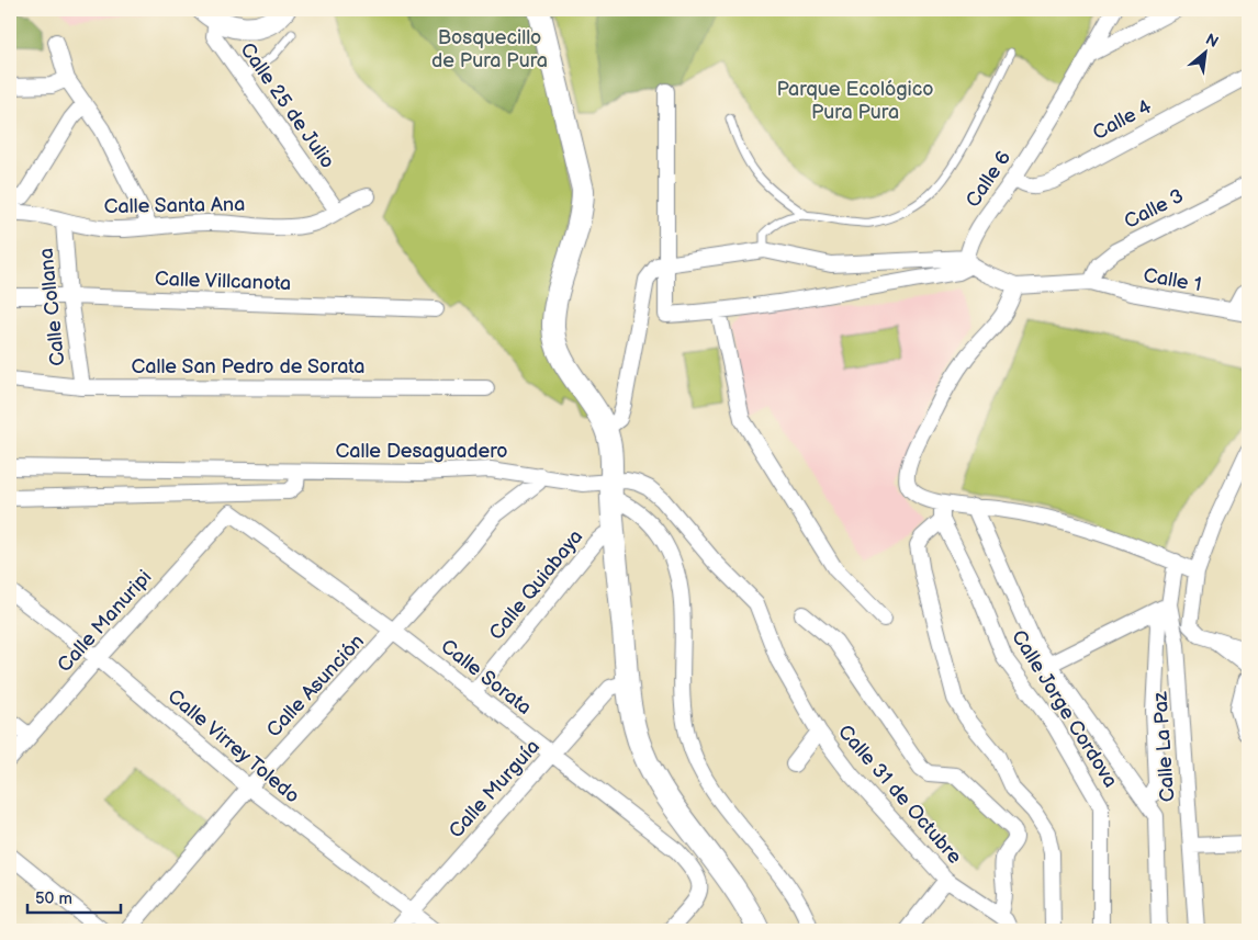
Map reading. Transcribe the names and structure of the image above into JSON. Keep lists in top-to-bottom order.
{
  "streets": {
    "street": [
      "Calle 25 de Julio",
      "Calle 4",
      "Calle 6",
      "Calle Santa Ana",
      "Calle 3",
      "Calle 1",
      "Calle Villcanota",
      "Calle Collana",
      "Calle San Pedro de Sorata",
      "Calle Desaguadero",
      "Calle Quiabaya",
      "Calle Manuripi",
      "Calle Sorata",
      "Calle Asunción",
      "Calle Jorge Cordova",
      "Calle Virrey Toledo",
      "Calle La Paz",
      "Calle Murguía",
      "Calle 31 de Octubre"
    ]
  },
  "crossings": [
    ["Calle 25 de Julio", "Calle Santa Ana"],
    ["Calle 4", "Calle 6"],
    ["Calle Santa Ana", "Calle Collana"],
    ["Calle 3", "Calle 1"],
    ["Calle Villcanota", "Calle Collana"],
    ["Calle Collana", "Calle San Pedro de Sorata"],
    ["Calle Desaguadero", "Calle Asunción"],
    ["Calle Desaguadero", "Calle 31 de Octubre"],
    ["Calle Quiabaya", "Calle Sorata"],
    ["Calle Manuripi", "Calle Sorata"],
    ["Calle Manuripi", "Calle Virrey Toledo"],
    ["Calle Sorata", "Calle Asunción"],
    ["Calle Sorata", "Calle Murguía"],
    ["Calle Asunción", "Calle Virrey Toledo"],
    ["Calle Virrey Toledo", "Calle Murguía"]
  ],
  "parks": ["Bosquecillo de Pura Pura", "Parque Ecológico Pura Pura"],
  "scale_bar": "50 m",
  "north": "top right"
}
